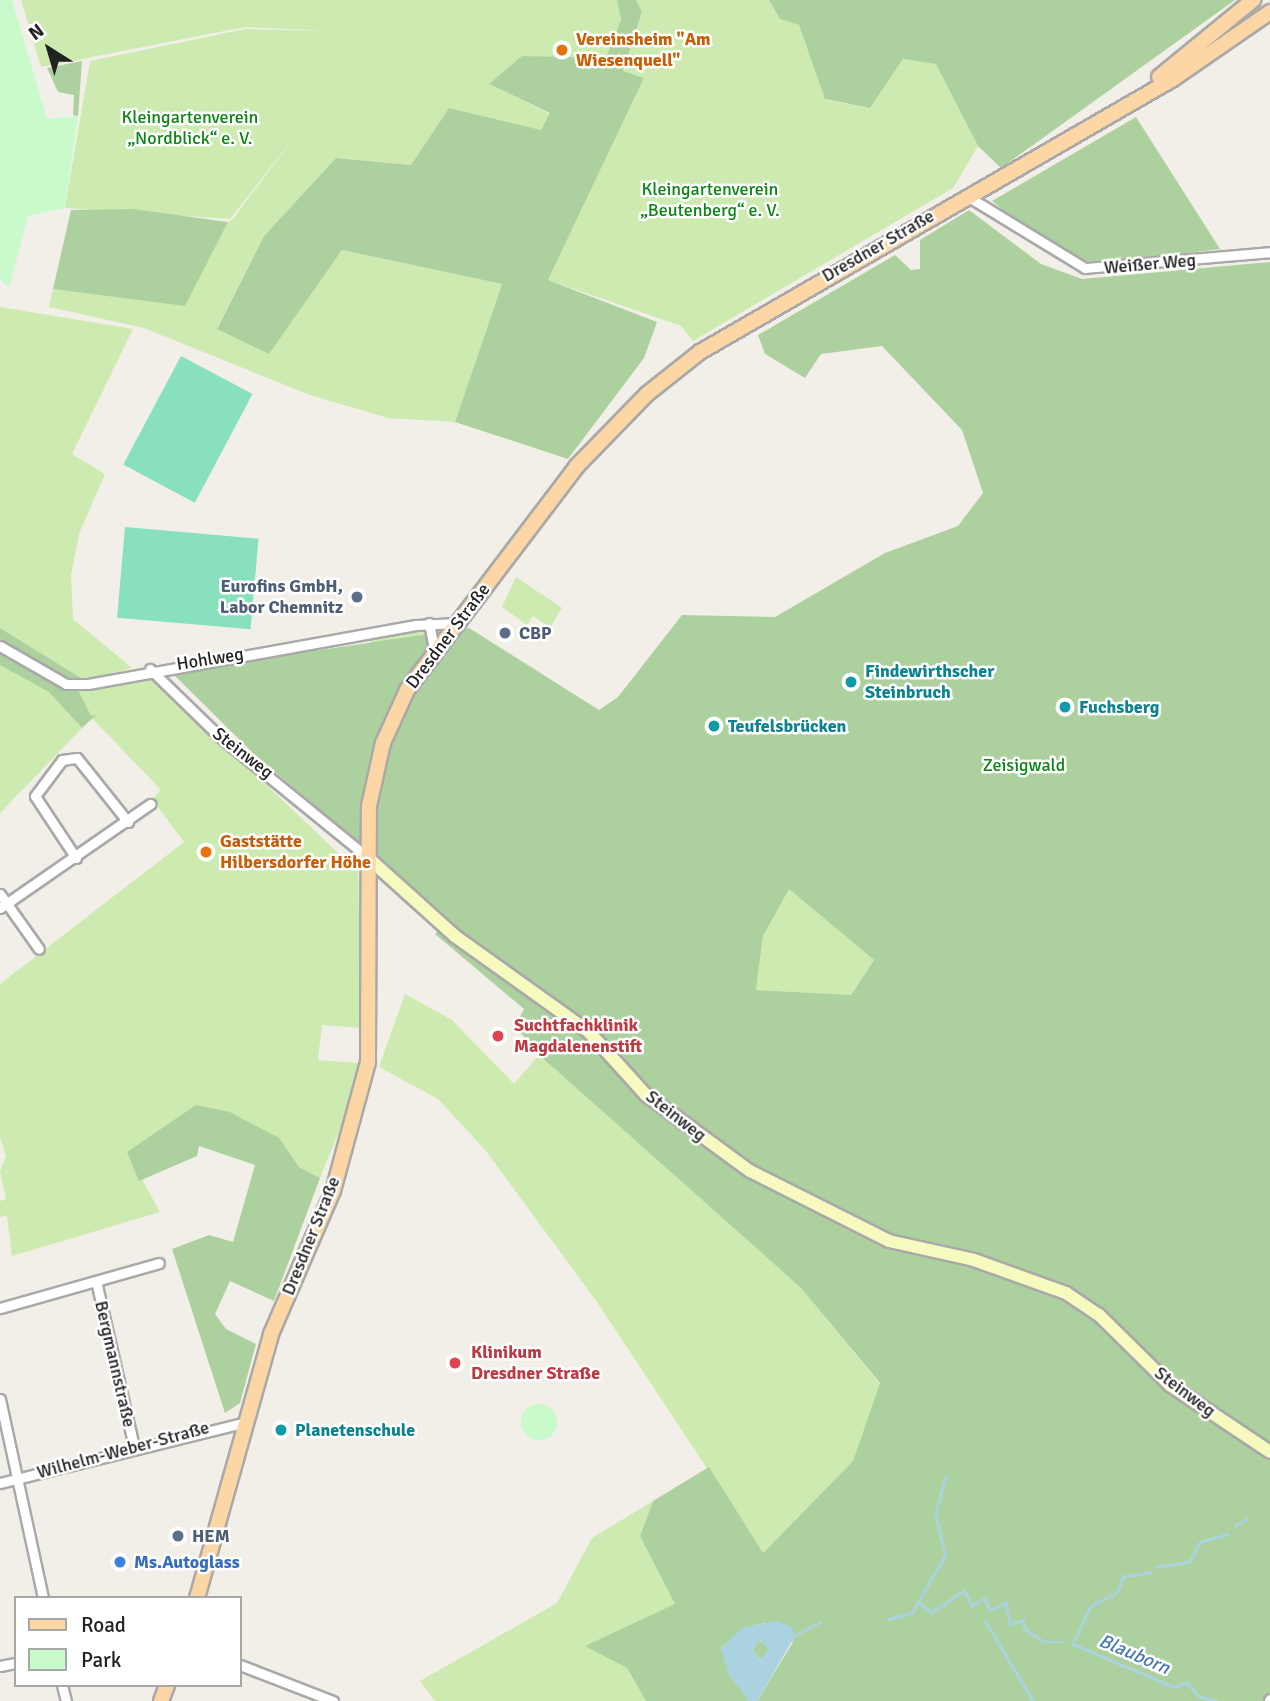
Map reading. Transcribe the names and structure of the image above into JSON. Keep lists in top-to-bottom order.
{
  "streets": {
    "main road": ["Dresdner Straße"],
    "street": [
      "Weißer Weg",
      "Hohlweg",
      "Steinweg",
      "Bergmannstraße",
      "Wilhelm-Weber-Straße"
    ]
  },
  "crossings": [
    ["Dresdner Straße", "Weißer Weg"],
    ["Dresdner Straße", "Hohlweg"],
    ["Dresdner Straße", "Steinweg"],
    ["Dresdner Straße", "Wilhelm-Weber-Straße"],
    ["Hohlweg", "Steinweg"],
    ["Bergmannstraße", "Wilhelm-Weber-Straße"]
  ],
  "water": ["Blauborn"],
  "parks": ["Kleingartenverein „Nordblick“ e. V.", "Kleingartenverein „Beutenberg“ e. V.", "Zeisigwald"],
  "places": [
    "Vereinsheim \"Am Wiesenquell\"",
    "Eurofins GmbH, Labor Chemnitz",
    "CBP",
    "Findewirthscher Steinbruch",
    "Fuchsberg",
    "Teufelsbrücken",
    "Gaststätte Hilbersdorfer Höhe",
    "Suchtfachklinik Magdalenenstift",
    "Klinikum Dresdner Straße",
    "Planetenschule",
    "HEM",
    "Ms.Autoglass"
  ],
  "legend": ["Road", "Park"],
  "north": "top left"
}
